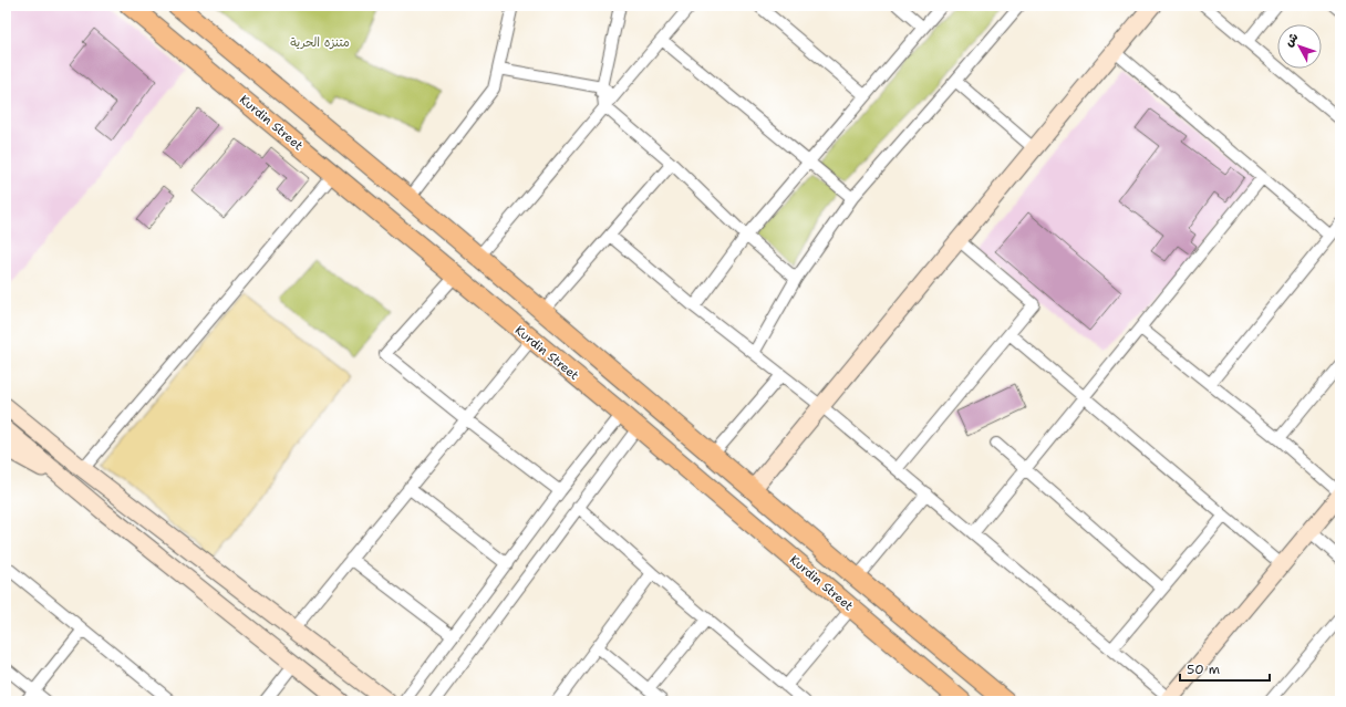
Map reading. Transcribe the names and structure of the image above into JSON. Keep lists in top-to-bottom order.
{
  "streets": {
    "main road": ["Kurdin Street"]
  },
  "parks": ["متنزه الحرية"],
  "scale_bar": "50 m",
  "north": "top left"
}
